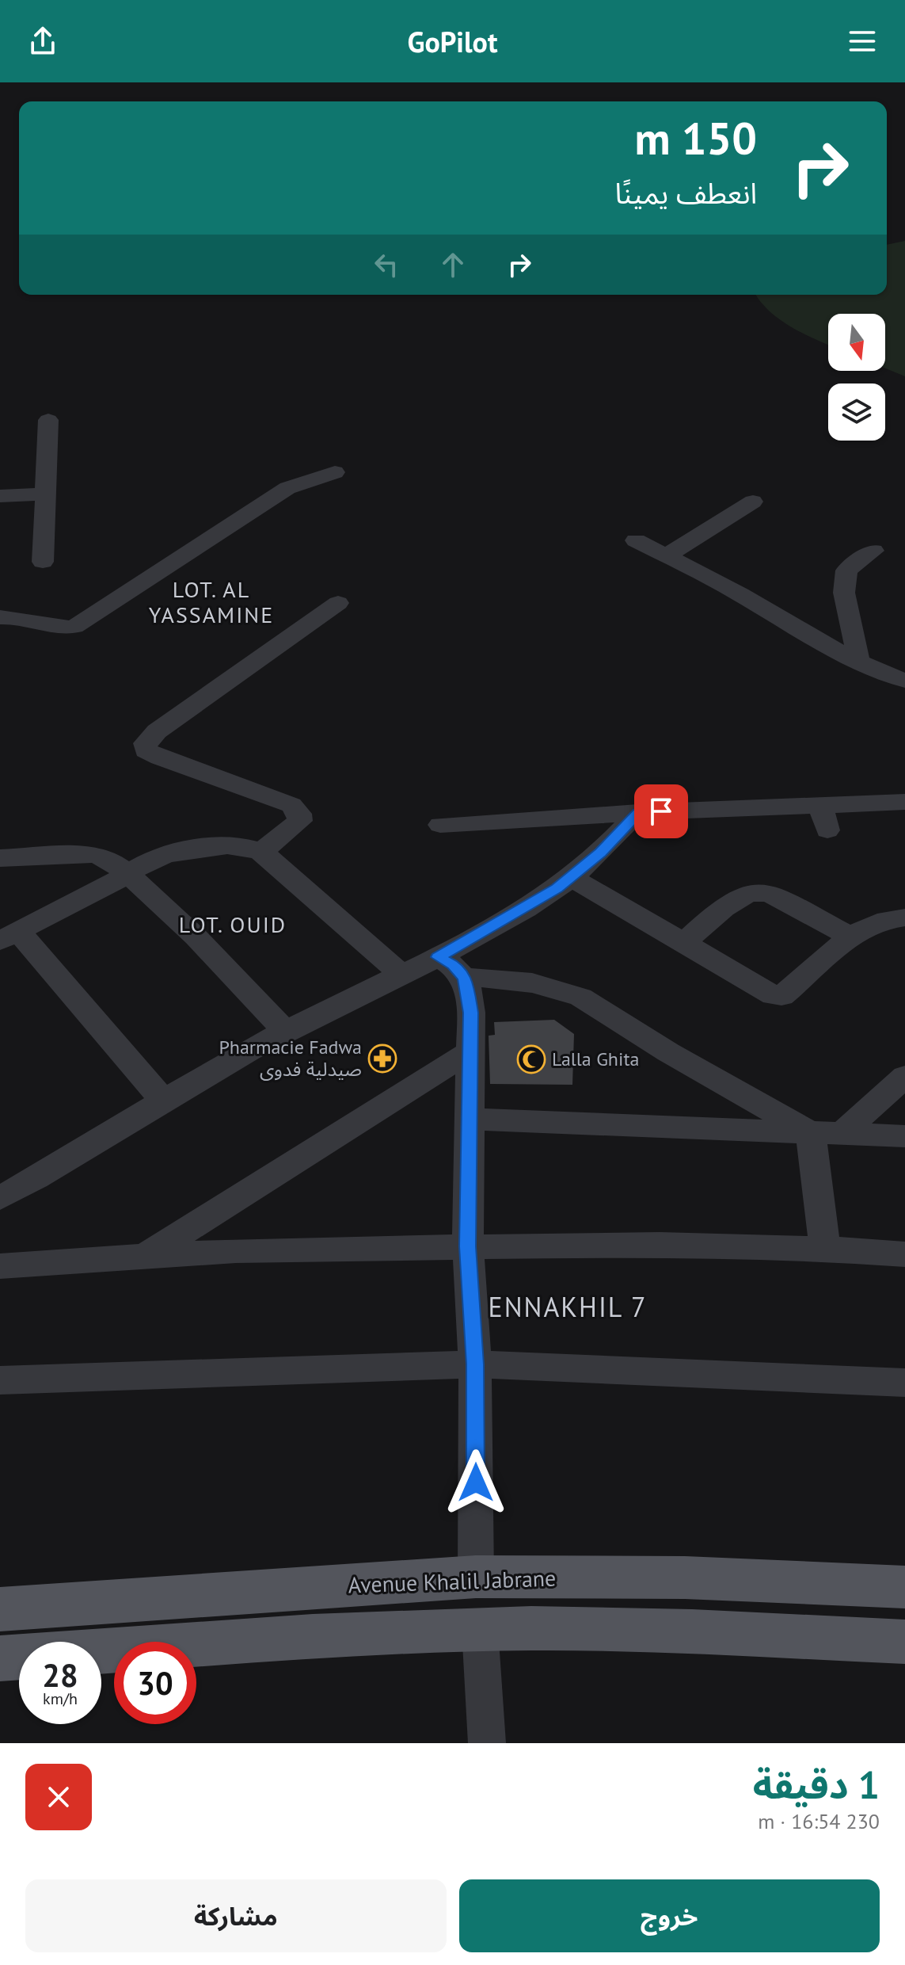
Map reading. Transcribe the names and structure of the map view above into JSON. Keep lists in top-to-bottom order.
{
  "streets": {
    "main road": ["Avenue Khalil Jabrane"]
  },
  "districts": ["LOT. AL YASSAMINE", "LOT. OUID", "ENNAKHIL 7"],
  "places": {
    "pharmacy": ["Pharmacie Fadwa صيدلية فدوى"],
    "mosque": ["Lalla Ghita"]
  },
  "north": "bottom",
  "page": {
    "header": "GoPilot",
    "turn": ["150 m", "انعطف يمينًا"],
    "speed": "28 km/h",
    "limit": "30",
    "heading": ["1 دقيقة", "230 m · 16:54"],
    "buttons": ["خروج", "مشاركة"]
  }
}
